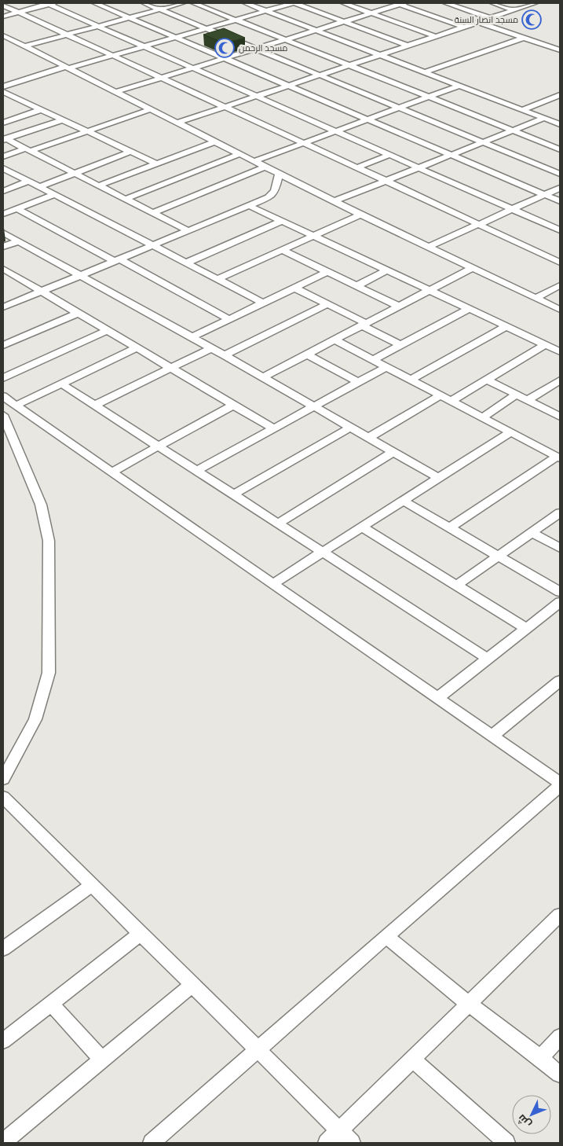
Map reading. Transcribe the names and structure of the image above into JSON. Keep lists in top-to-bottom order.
{
  "places": {
    "mosque": ["مسجد انصار السنة", "مسجد الرحمن"]
  },
  "north": "bottom left"
}
